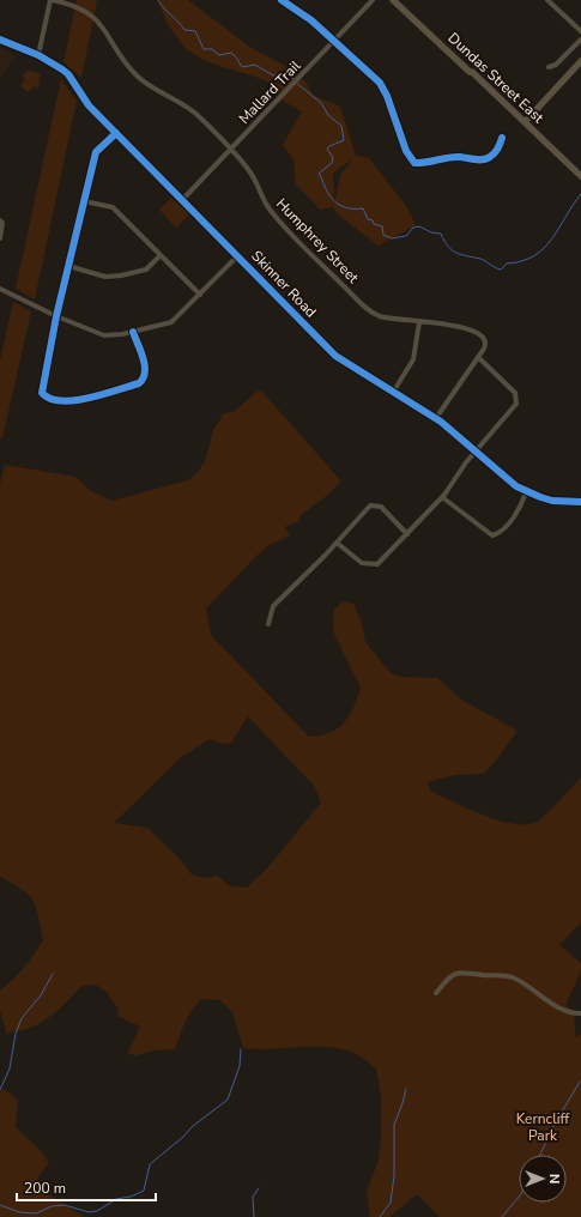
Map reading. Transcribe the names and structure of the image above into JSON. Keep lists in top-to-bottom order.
{
  "streets": {
    "main road": ["Dundas Street East"],
    "street": ["Mallard Trail", "Humphrey Street", "Skinner Road"]
  },
  "crossings": [
    ["Mallard Trail", "Humphrey Street"],
    ["Mallard Trail", "Skinner Road"]
  ],
  "parks": ["Kerncliff Park"],
  "scale_bar": "200 m",
  "north": "right"
}
